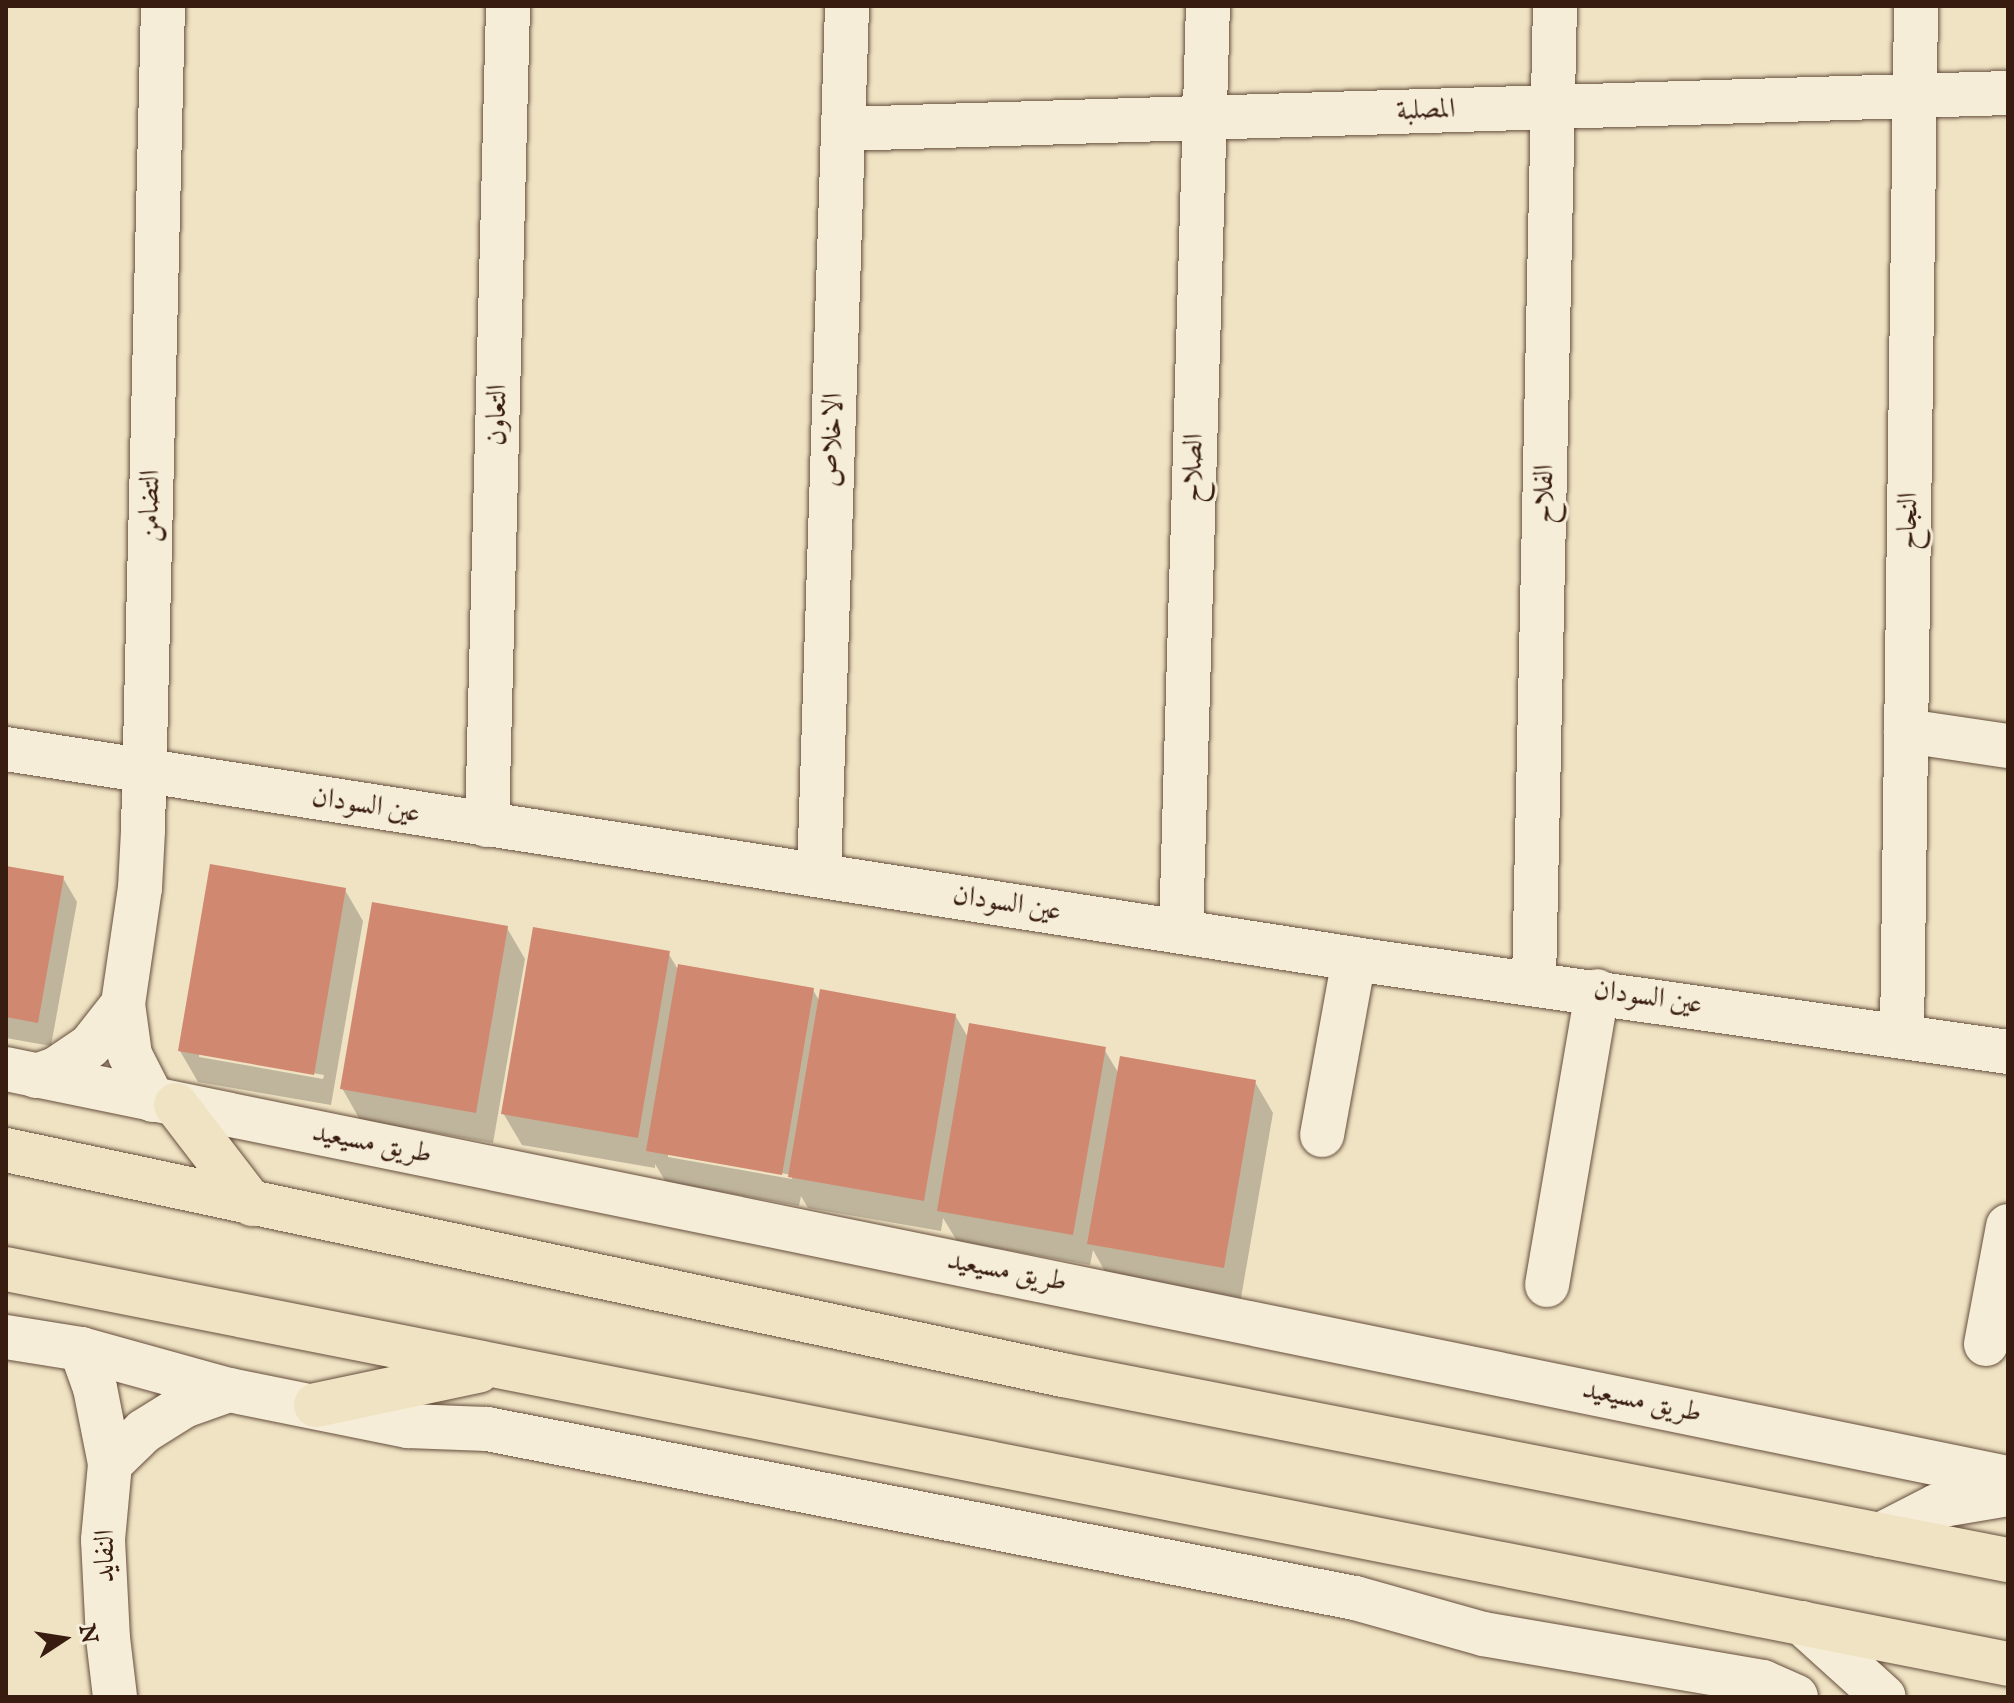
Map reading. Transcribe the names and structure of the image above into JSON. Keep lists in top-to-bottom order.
{
  "streets": {
    "street": [
      "المصلبة",
      "التعاون",
      "الاخلاص",
      "الصلاح",
      "الفلاح",
      "التضامن",
      "النجاح",
      "عين السودان",
      "طريق مسيعيد",
      "النفايد"
    ]
  },
  "crossings": [
    ["المصلبة", "الاخلاص"],
    ["المصلبة", "الصلاح"],
    ["المصلبة", "الفلاح"],
    ["المصلبة", "النجاح"],
    ["التعاون", "عين السودان"],
    ["الاخلاص", "عين السودان"],
    ["الصلاح", "عين السودان"],
    ["الفلاح", "عين السودان"],
    ["التضامن", "عين السودان"],
    ["التضامن", "طريق مسيعيد"],
    ["النجاح", "عين السودان"]
  ],
  "north": "right"
}
